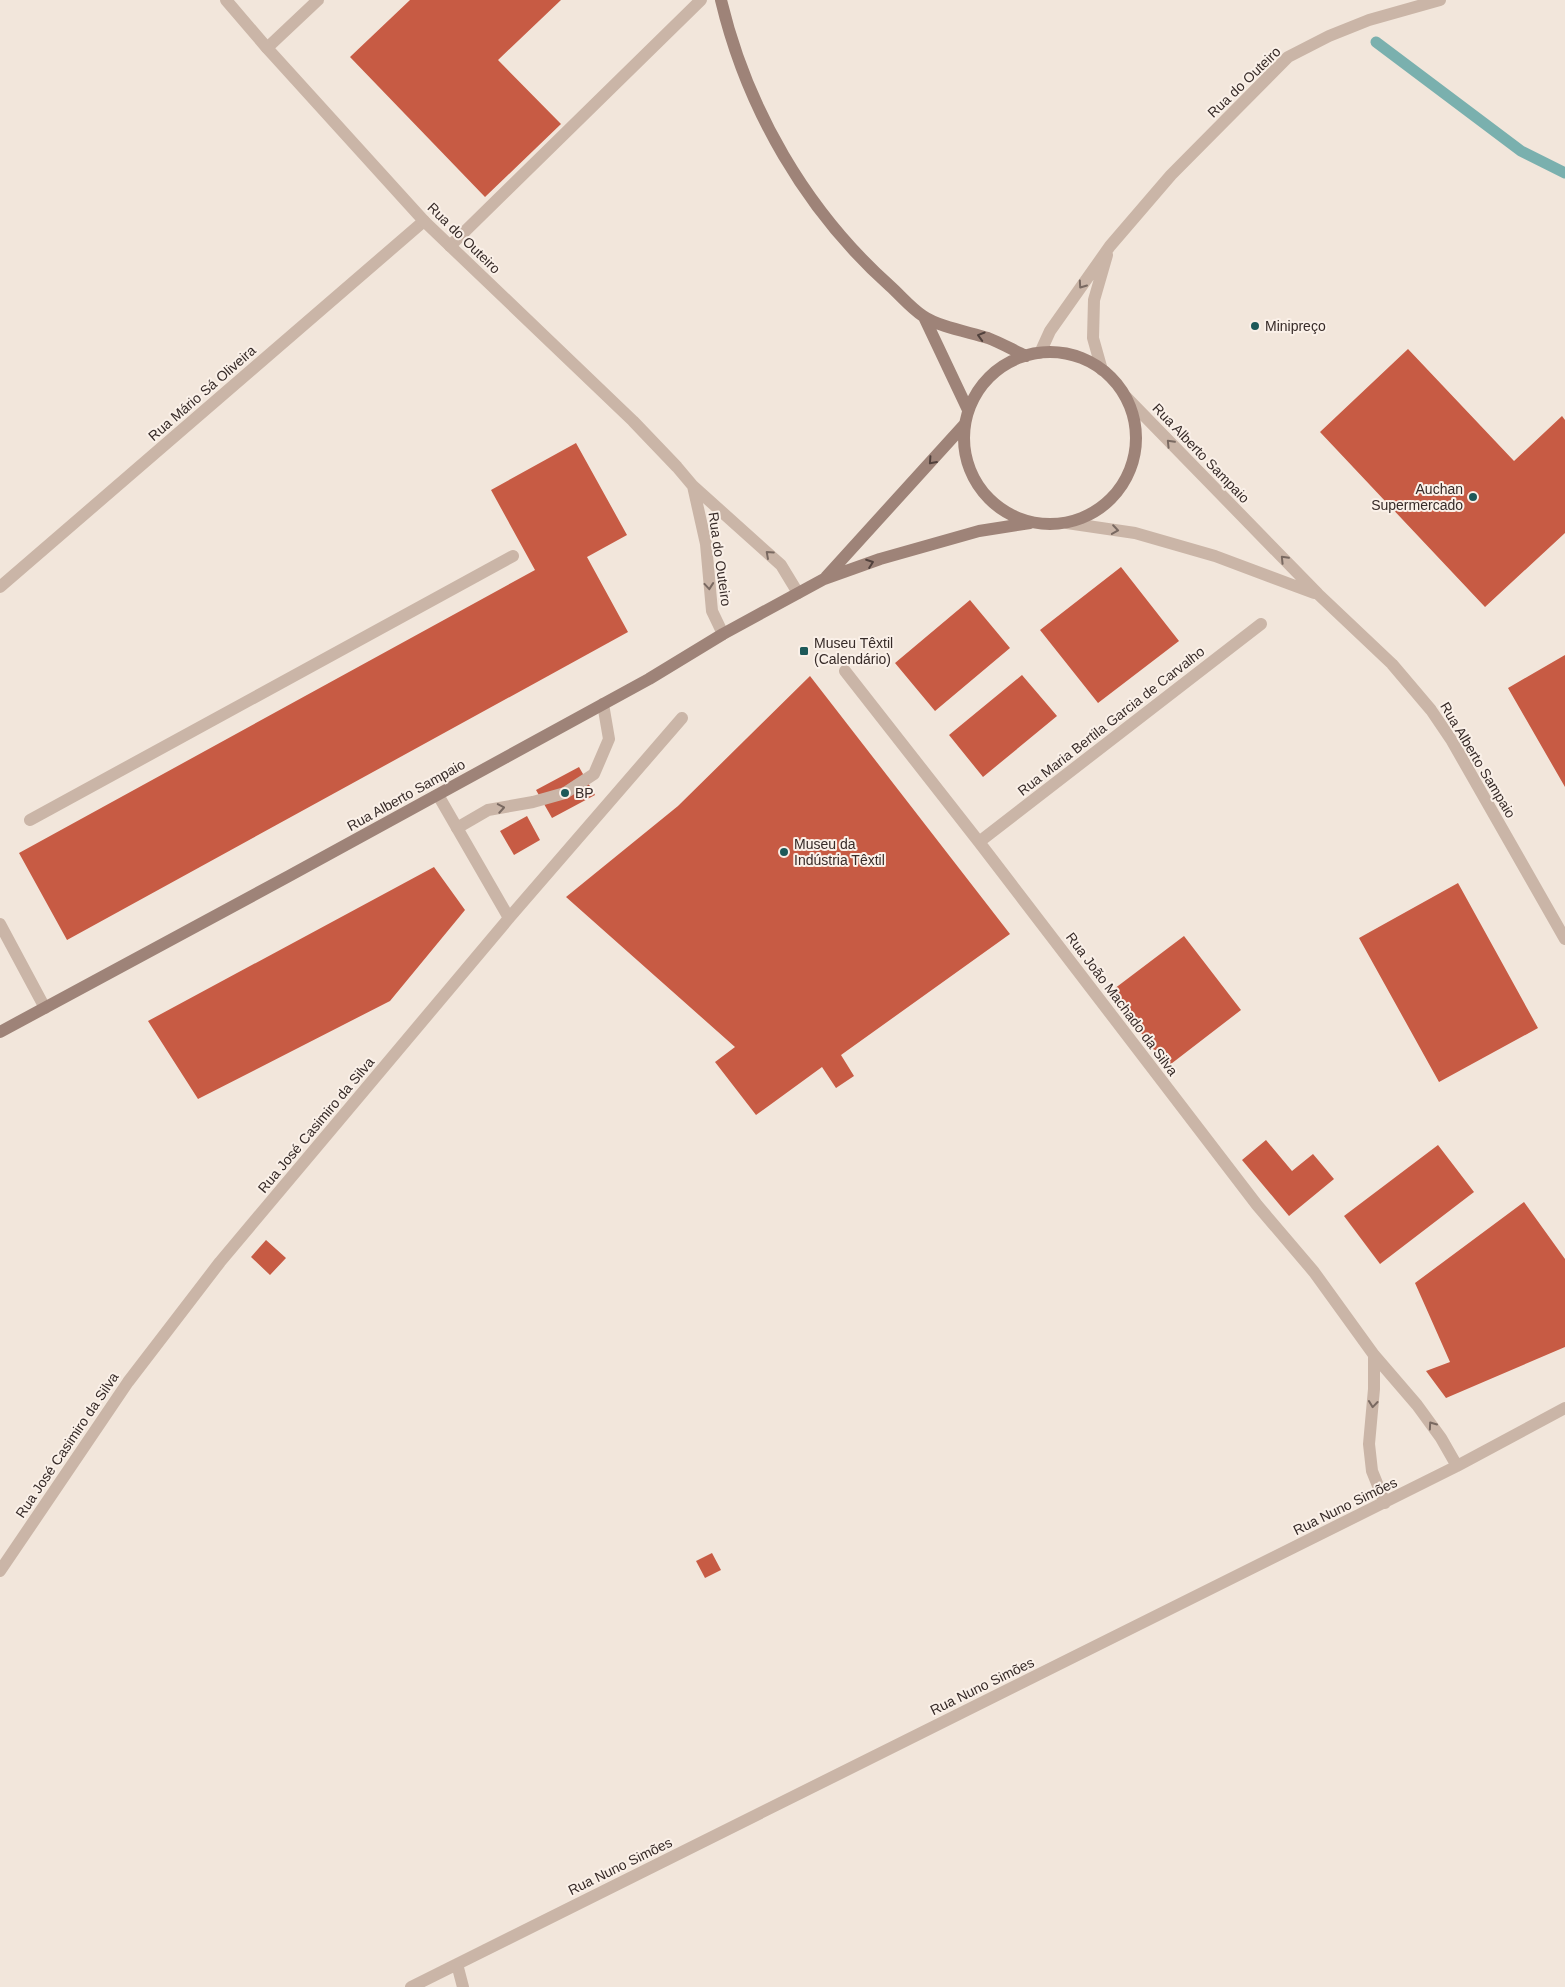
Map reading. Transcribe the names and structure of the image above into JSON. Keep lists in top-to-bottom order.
{
  "streets": {
    "main road": ["Rua Alberto Sampaio"],
    "street": [
      "Rua do Outeiro",
      "Rua Mário Sá Oliveira",
      "Rua Maria Bertila Garcia de Carvalho",
      "Rua João Machado da Silva",
      "Rua José Casimiro da Silva",
      "Rua Nuno Simões"
    ]
  },
  "crossings": [
    ["Rua do Outeiro", "Rua Mário Sá Oliveira"],
    ["Rua do Outeiro", "Rua Alberto Sampaio"],
    ["Rua Maria Bertila Garcia de Carvalho", "Rua João Machado da Silva"],
    ["Rua João Machado da Silva", "Rua Nuno Simões"]
  ],
  "places": {
    "other": [
      "Minipreço",
      "Auchan Supermercado",
      "BP",
      "Museu da Indústria Têxtil"
    ],
    "transit": ["Museu Têxtil (Calendário)"]
  }
}
